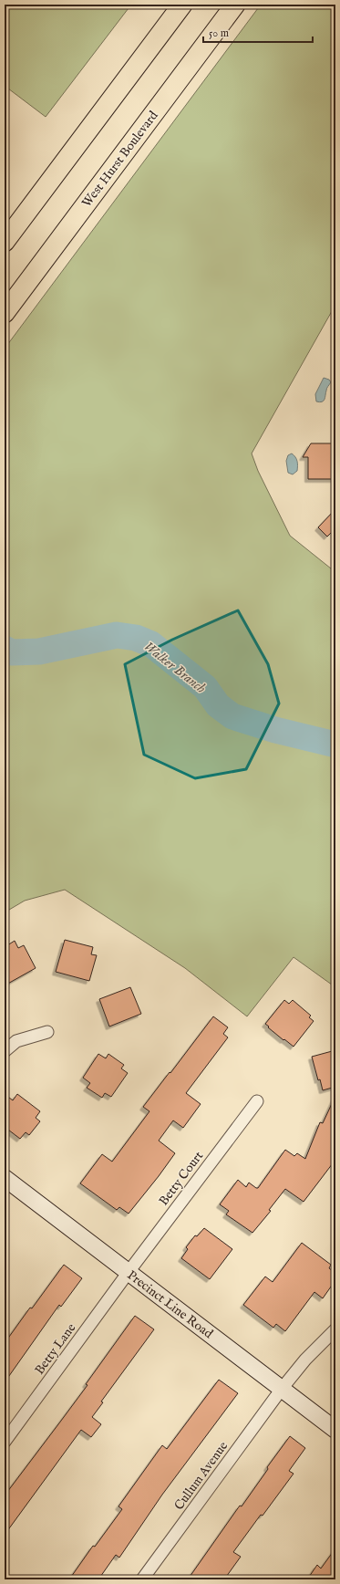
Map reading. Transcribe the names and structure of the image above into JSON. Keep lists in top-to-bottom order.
{
  "streets": {
    "main road": ["West Hurst Boulevard", "Precinct Line Road"],
    "street": ["Betty Court", "Betty Lane", "Cullum Avenue"]
  },
  "crossings": [
    ["Betty Court", "Precinct Line Road"],
    ["Betty Court", "Betty Lane"],
    ["Precinct Line Road", "Betty Lane"],
    ["Precinct Line Road", "Cullum Avenue"]
  ],
  "water": ["Walker Branch"],
  "scale_bar": "50 m"
}
